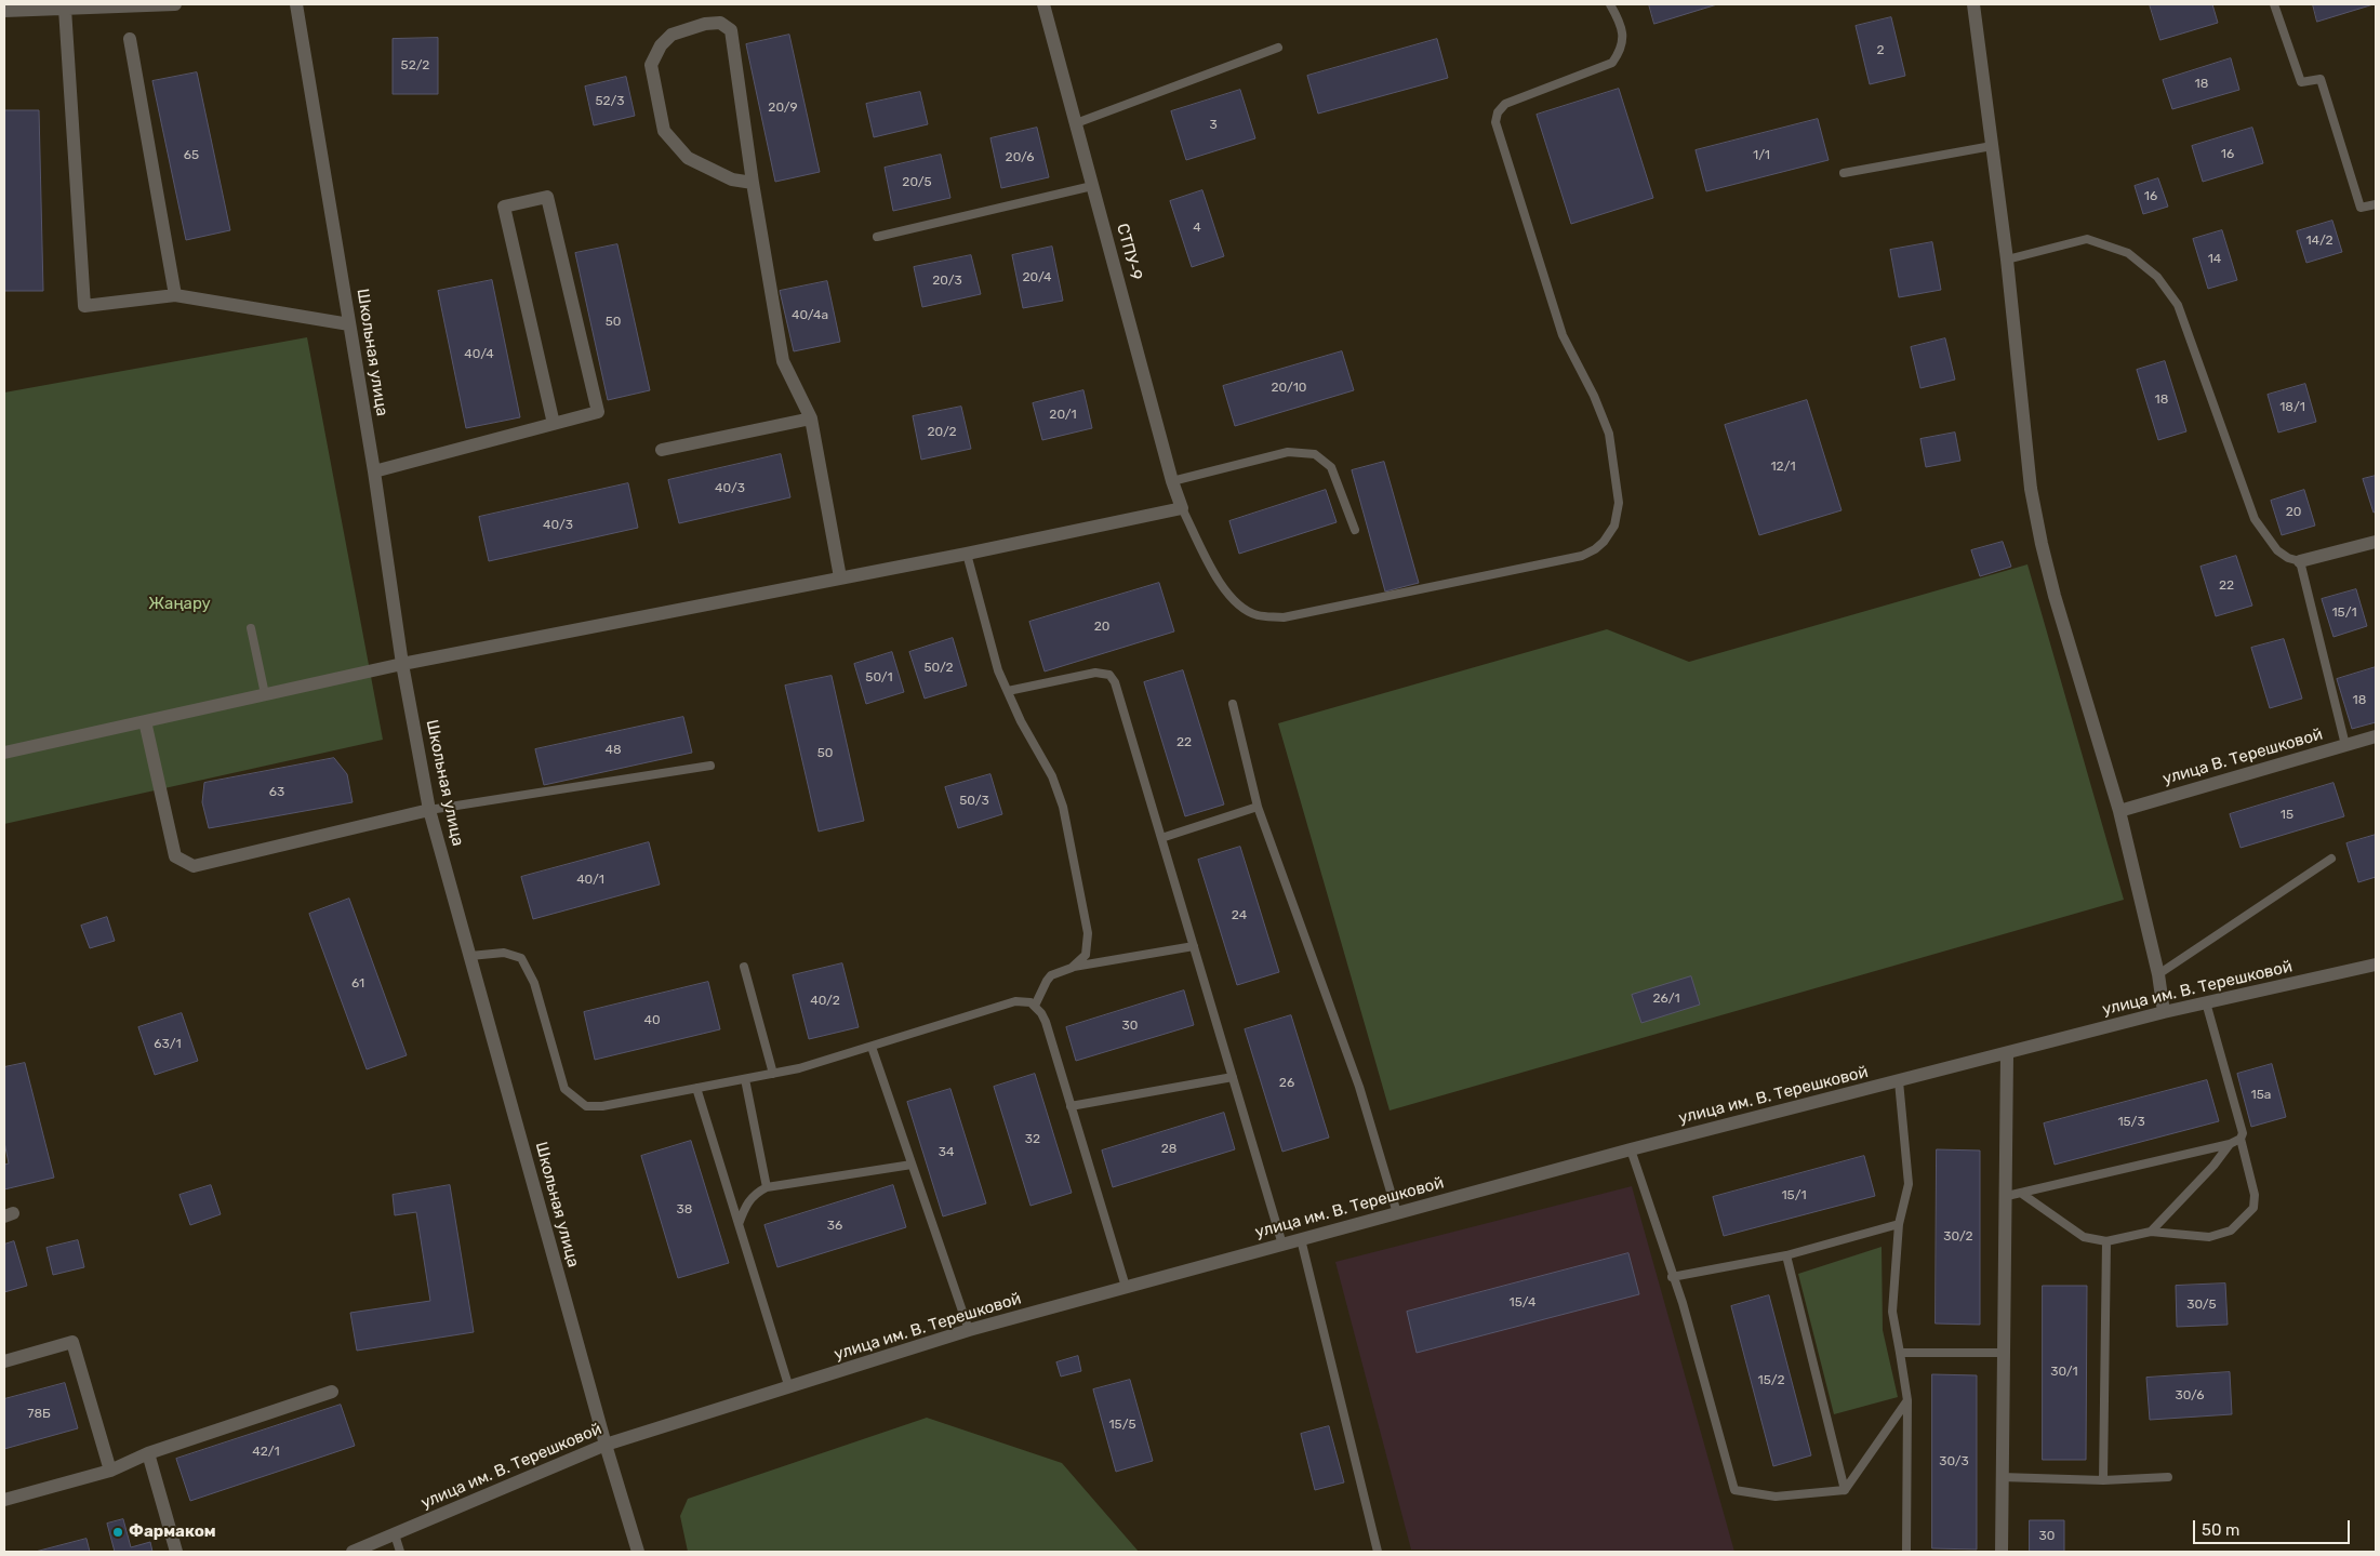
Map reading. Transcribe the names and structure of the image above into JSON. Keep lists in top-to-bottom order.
{
  "streets": {
    "street": [
      "СТПУ-9",
      "Школьная улица",
      "улица В. Терешковой",
      "улица им. В. Терешковой"
    ]
  },
  "crossings": [
    ["Школьная улица", "улица им. В. Терешковой"]
  ],
  "parks": ["Жаңару"],
  "places": ["Фармаком"],
  "house_numbers": [
    "2",
    "52/2",
    "18",
    "52/3",
    "20/9",
    "3",
    "16",
    "65",
    "1/1",
    "20/6",
    "20/5",
    "16",
    "4",
    "14/2",
    "14",
    "20/4",
    "20/3",
    "40/4а",
    "50",
    "40/4",
    "20/10",
    "18",
    "18/1",
    "20/1",
    "20/2",
    "12/1",
    "40/3",
    "20",
    "40/3",
    "22",
    "15/1",
    "20",
    "50/2",
    "50/1",
    "18",
    "22",
    "48",
    "50",
    "63",
    "50/3",
    "15",
    "40/1",
    "24",
    "61",
    "26/1",
    "40/2",
    "40",
    "30",
    "63/1",
    "26",
    "15а",
    "15/3",
    "32",
    "28",
    "34",
    "15/1",
    "38",
    "36",
    "30/2",
    "15/4",
    "30/5",
    "30/1",
    "15/2",
    "30/6",
    "78Б",
    "15/5",
    "42/1",
    "30/3",
    "30"
  ],
  "scale_bar": "50 m"
}
